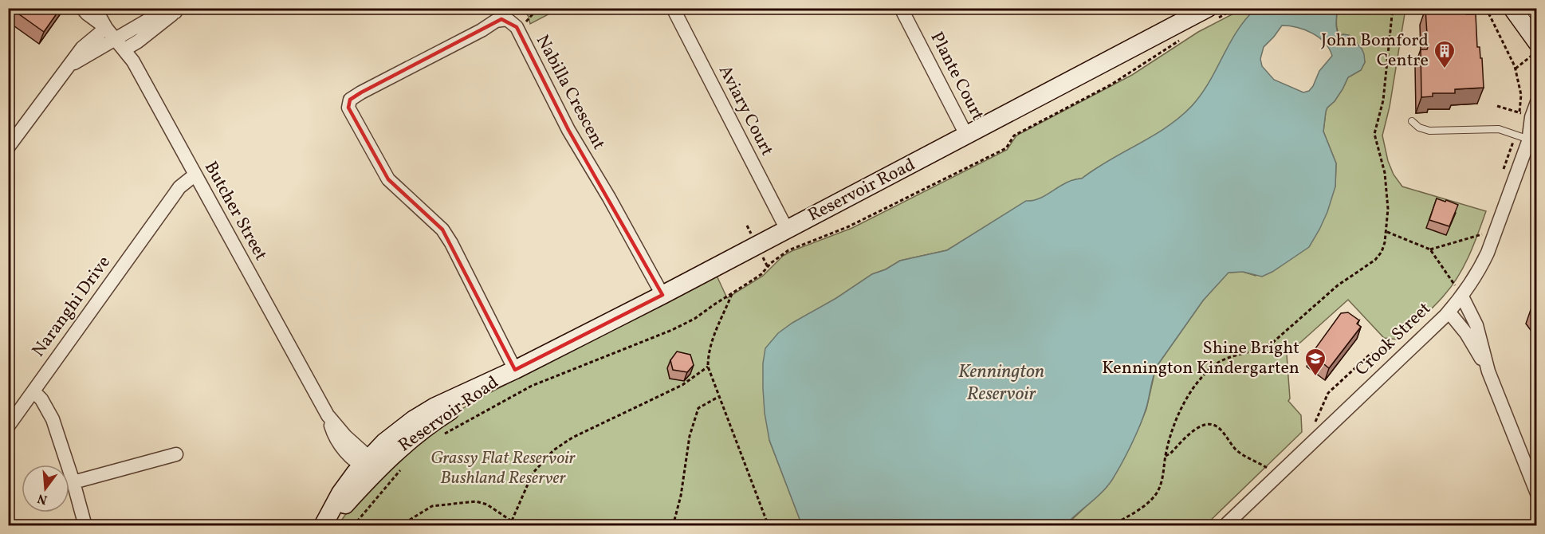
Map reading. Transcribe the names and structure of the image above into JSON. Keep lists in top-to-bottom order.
{
  "streets": {
    "main road": ["Reservoir Road"],
    "street": [
      "Plante Court",
      "Nabilla Crescent",
      "Aviary Court",
      "Butcher Street",
      "Naranghi Drive",
      "Crook Street"
    ]
  },
  "crossings": [
    ["Plante Court", "Reservoir Road"],
    ["Nabilla Crescent", "Reservoir Road"],
    ["Aviary Court", "Reservoir Road"],
    ["Reservoir Road", "Butcher Street"],
    ["Butcher Street", "Naranghi Drive"]
  ],
  "water": ["Kennington Reservoir"],
  "parks": ["Grassy Flat Reservoir Bushland Reserver"],
  "places": {
    "building": ["John Bomford Centre"],
    "school or university": ["Shine Bright Kennington Kindergarten"]
  },
  "north": "bottom"
}
